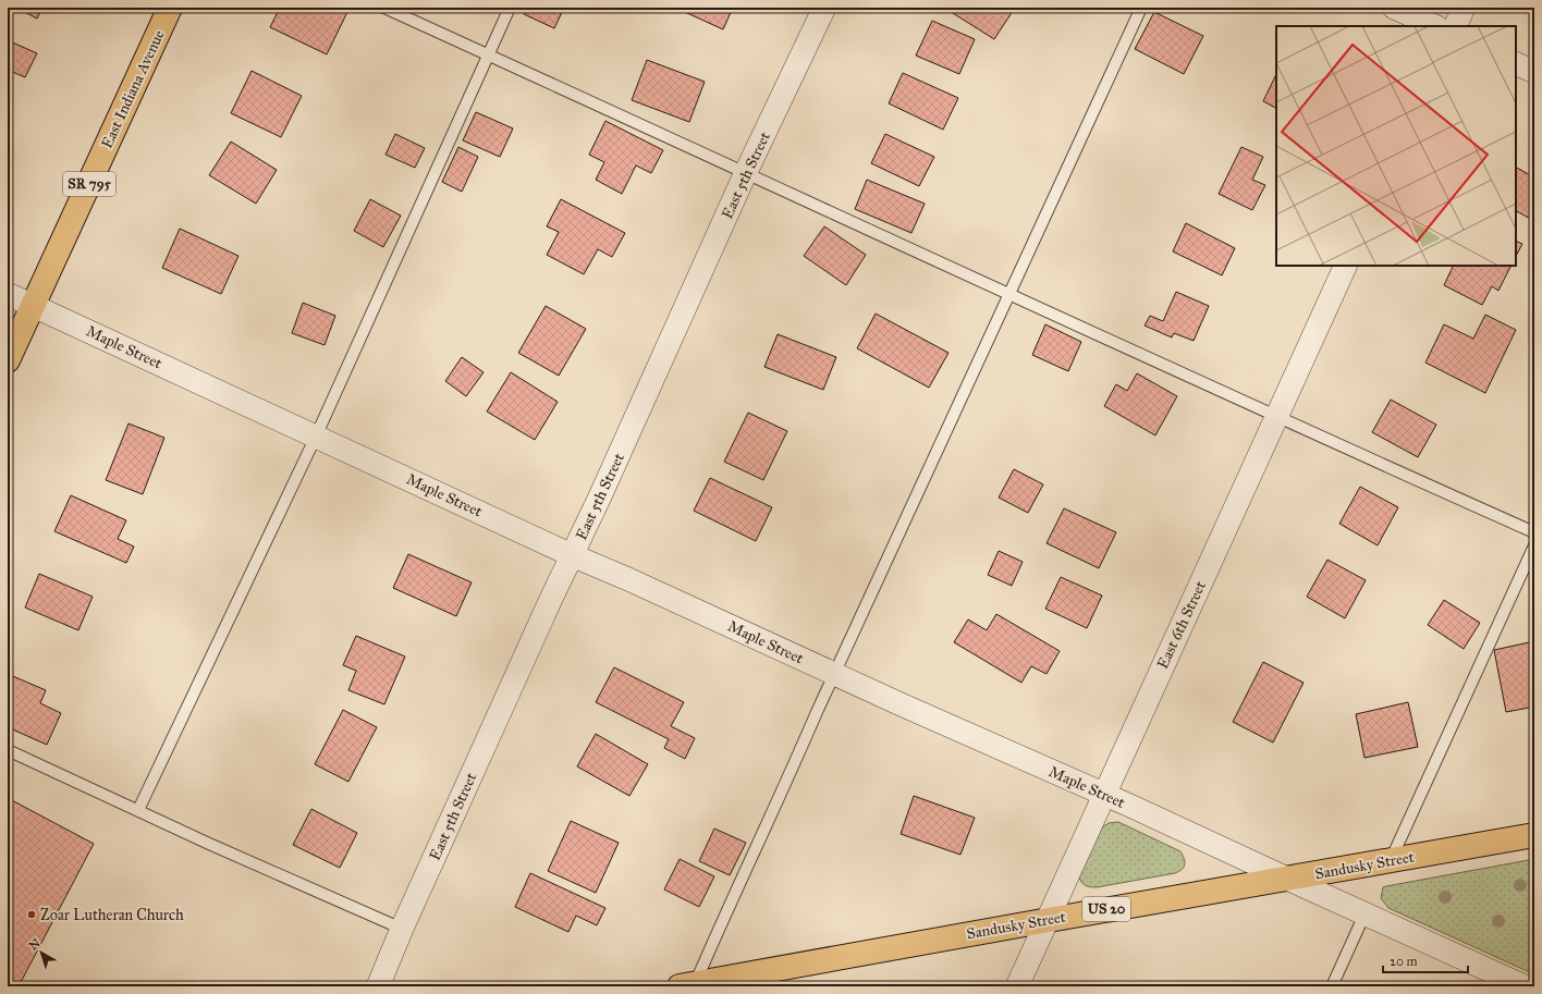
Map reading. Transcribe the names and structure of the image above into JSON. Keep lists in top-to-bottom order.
{
  "streets": {
    "main road": [
      "East Indiana Avenue",
      "SR 795",
      "Sandusky Street",
      "US 20"
    ],
    "street": ["East 5th Street", "Maple Street", "East 6th Street"]
  },
  "crossings": [
    ["East Indiana Avenue", "Maple Street"],
    ["East 5th Street", "Maple Street"],
    ["Maple Street", "East 6th Street"],
    ["Maple Street", "Sandusky Street"],
    ["East 6th Street", "Sandusky Street"]
  ],
  "places": ["Zoar Lutheran Church"],
  "scale_bar": "20 m",
  "north": "top left"
}
